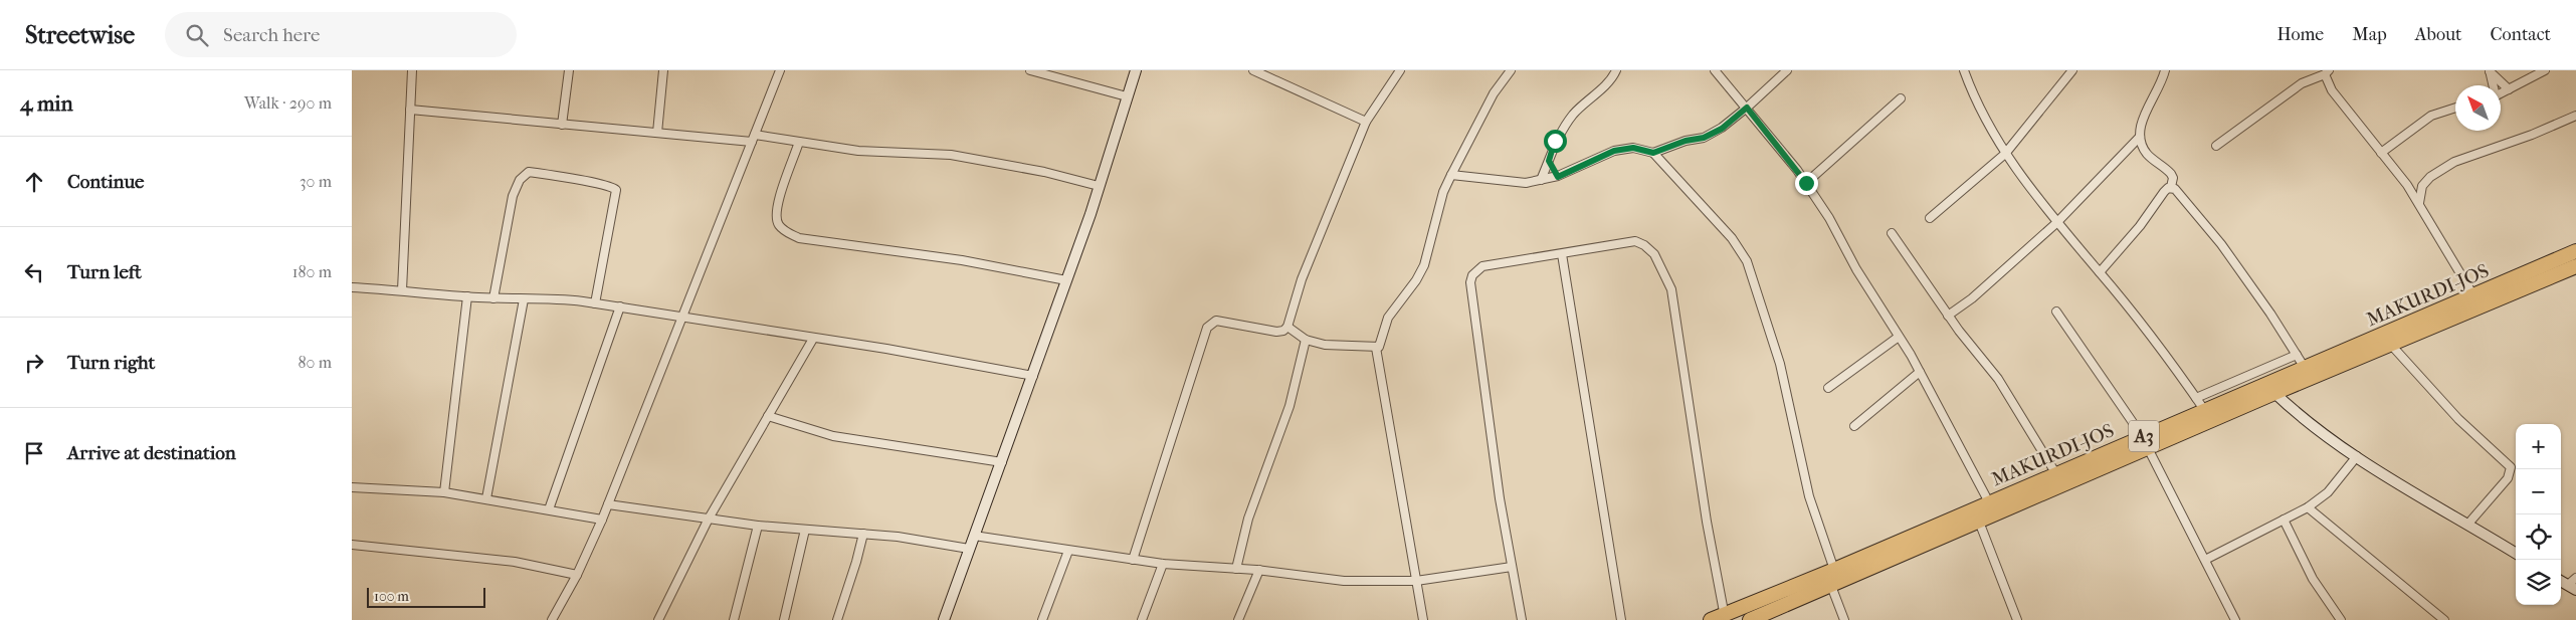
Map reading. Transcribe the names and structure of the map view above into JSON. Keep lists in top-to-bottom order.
{
  "streets": {
    "highway": ["MAKURDI-JOS", "A3"]
  },
  "scale_bar": "100 m",
  "north": "top left",
  "page": {
    "header": "Streetwise",
    "search": "Search here",
    "nav": [
      "Home",
      "Map",
      "About",
      "Contact"
    ],
    "heading": ["4 min", "Walk · 290 m"],
    "list": [
      ["Continue", "30 m"],
      ["Turn left", "180 m"],
      ["Turn right", "80 m"],
      "Arrive at destination"
    ],
    "map_buttons": ["+", "−"],
    "scale": "100 m"
  }
}
